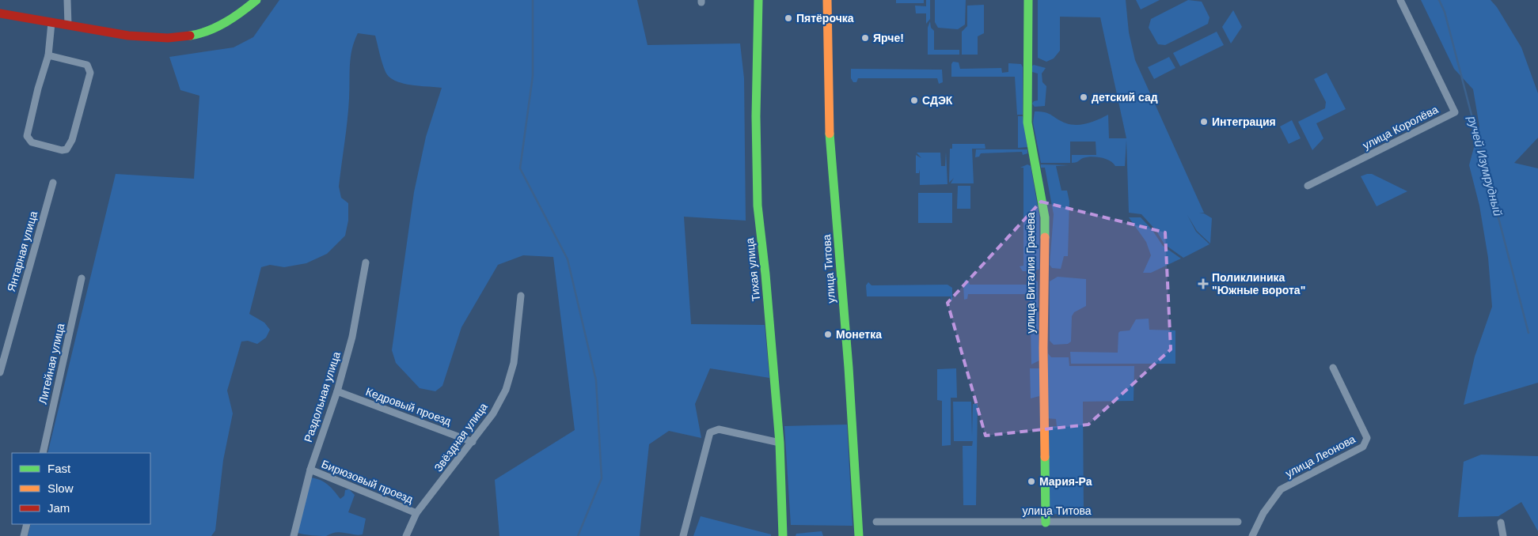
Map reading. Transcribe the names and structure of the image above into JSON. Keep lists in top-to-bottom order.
{
  "streets": {
    "street": [
      "улица Королёва",
      "Янтарная улица",
      "улица Титова",
      "Тихая улица",
      "улица Виталия Грачёва",
      "Литейная улица",
      "Раздольная улица",
      "Кедровый проезд",
      "Звёздная улица",
      "улица Леонова",
      "Бирюзовый проезд"
    ]
  },
  "crossings": [
    ["улица Титова", "улица Виталия Грачёва"],
    ["Раздольная улица", "Кедровый проезд"],
    ["Раздольная улица", "Бирюзовый проезд"],
    ["Кедровый проезд", "Звёздная улица"],
    ["Звёздная улица", "Бирюзовый проезд"]
  ],
  "water": ["ручей Изумрудный"],
  "places": {
    "other": [
      "Пятёрочка",
      "Ярче!",
      "детский сад",
      "СДЭК",
      "Интеграция",
      "Монетка",
      "Мария-Ра"
    ],
    "health": ["Поликлиника \"Южные ворота\""]
  },
  "legend": ["Fast", "Slow", "Jam"]
}
